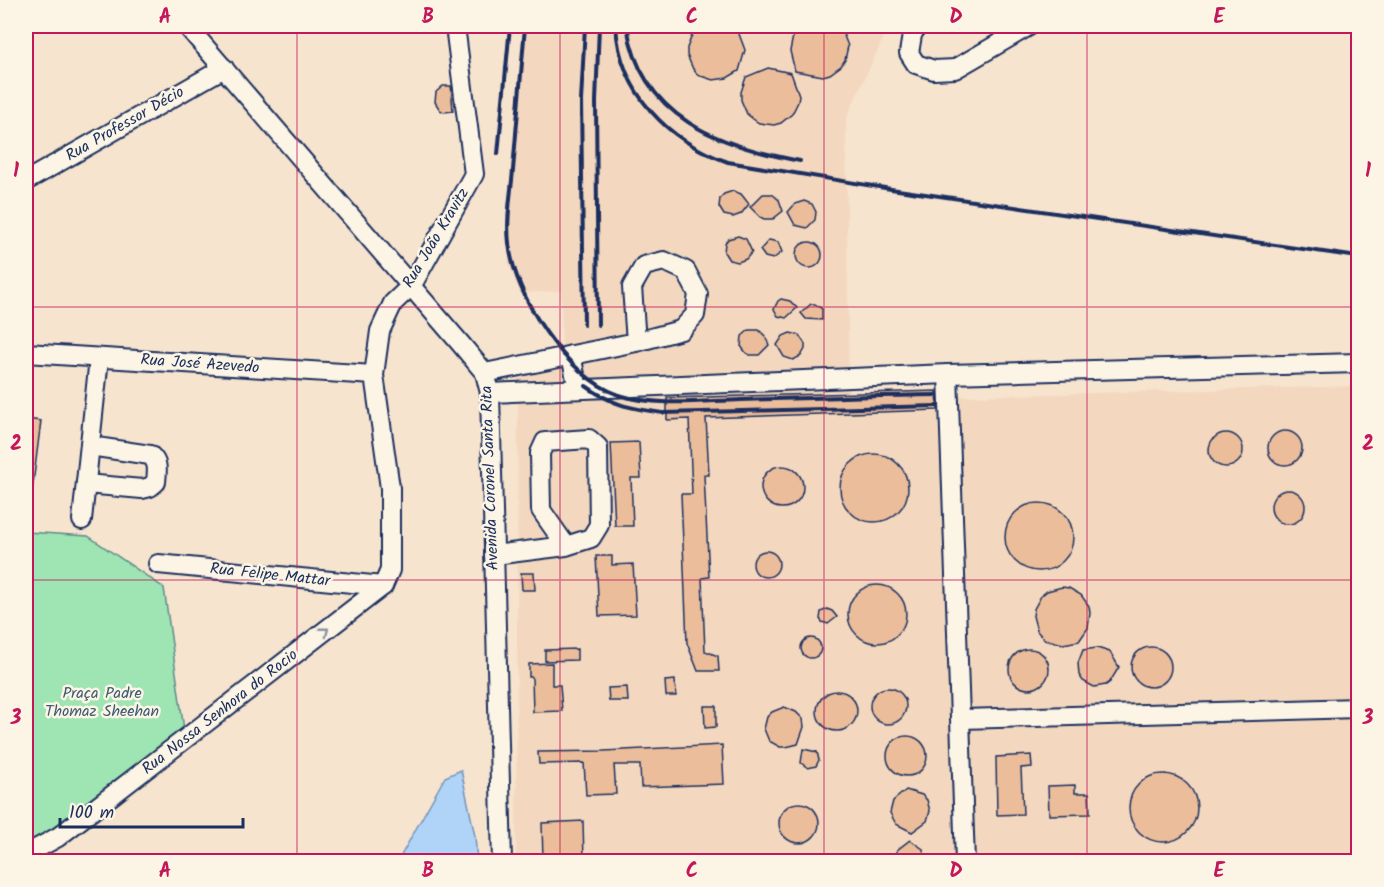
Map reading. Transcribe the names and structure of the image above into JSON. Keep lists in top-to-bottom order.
{
  "streets": {
    "street": [
      "Rua Professor Décio",
      "Rua João Kravitz",
      "Rua José Azevedo",
      "Avenida Coronel Santa Rita",
      "Rua Felipe Mattar",
      "Rua Nossa Senhora do Rocio"
    ]
  },
  "crossings": [
    ["Rua Professor Décio", "Avenida Coronel Santa Rita"],
    ["Rua João Kravitz", "Rua José Azevedo"],
    ["Rua João Kravitz", "Avenida Coronel Santa Rita"],
    ["Rua João Kravitz", "Rua Felipe Mattar"],
    ["Rua João Kravitz", "Rua Nossa Senhora do Rocio"],
    ["Rua Felipe Mattar", "Rua Nossa Senhora do Rocio"]
  ],
  "one_way": ["Rua Nossa Senhora do Rocio"],
  "parks": ["Praça Padre Thomaz Sheehan"],
  "scale_bar": "100 m",
  "grid": {
    "columns": [
      "A",
      "B",
      "C",
      "D",
      "E"
    ],
    "rows": ["1", "2", "3"]
  }
}
